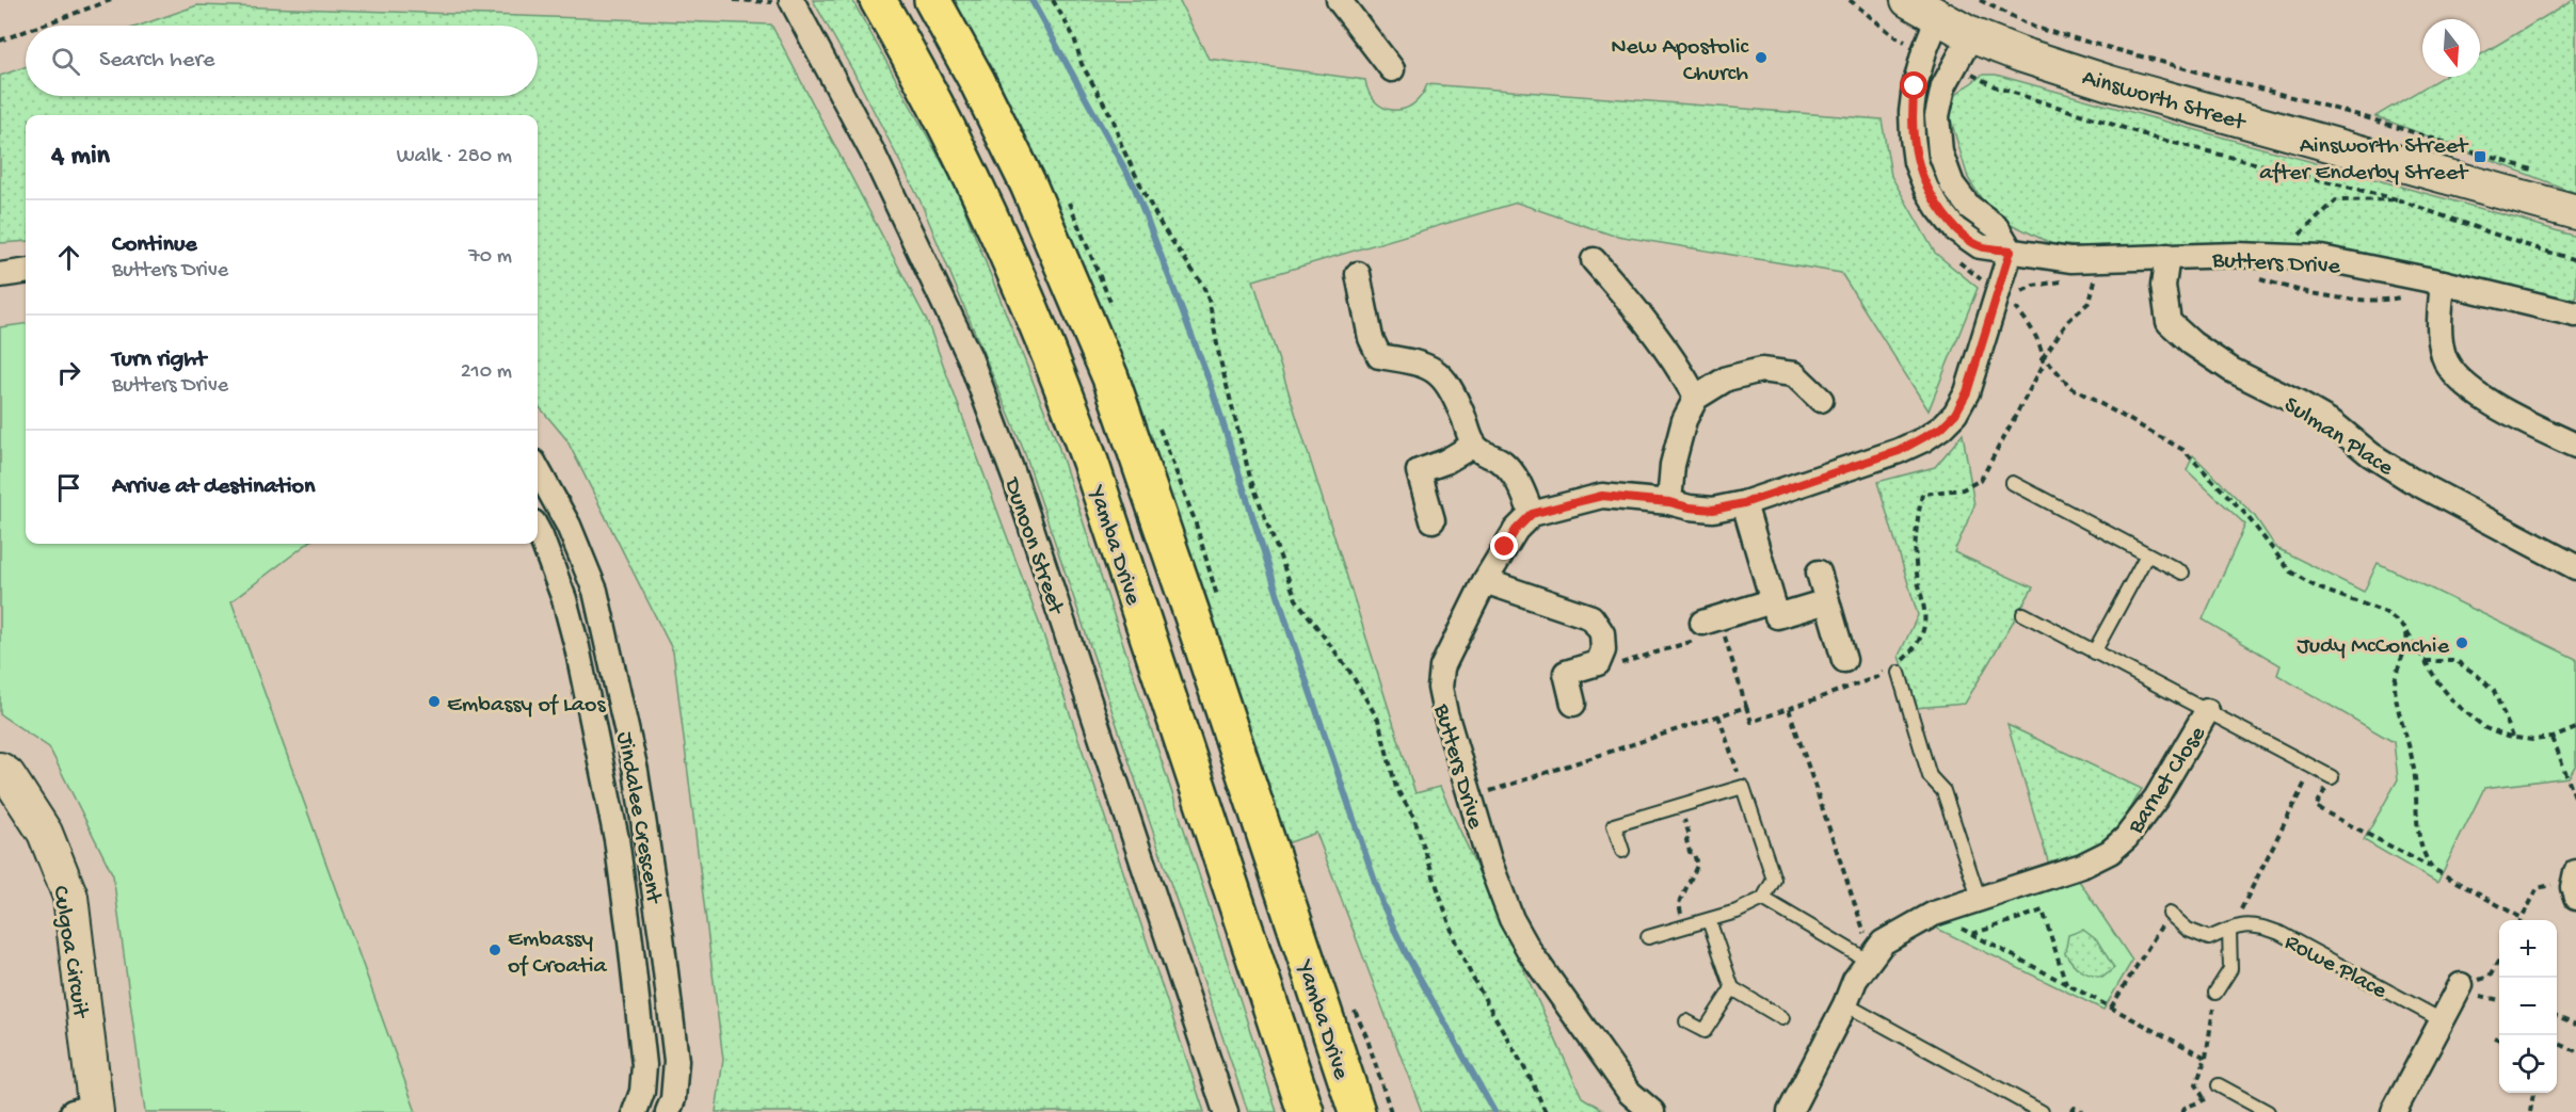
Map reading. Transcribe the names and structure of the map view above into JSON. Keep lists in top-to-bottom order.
{
  "streets": {
    "main road": ["Yamba Drive"],
    "street": [
      "Ainsworth Street",
      "Butters Drive",
      "Sulman Place",
      "Dunoon Street",
      "Barnet Close",
      "Jindalee Crescent",
      "Culgoa Circuit"
    ],
    "lane": ["Rowe Place"]
  },
  "crossings": [
    ["Ainsworth Street", "Butters Drive"],
    ["Butters Drive", "Sulman Place"]
  ],
  "places": {
    "other": [
      "New Apostolic Church",
      "Judy McConchie",
      "Embassy of Laos",
      "Embassy of Croatia"
    ],
    "transit": ["Ainsworth Street after Enderby Street"]
  },
  "north": "bottom",
  "page": {
    "search": "Search here",
    "heading": ["4 min", "Walk · 280 m"],
    "list": [
      ["Continue", "Butters Drive", "70 m"],
      ["Turn right", "Butters Drive", "210 m"],
      "Arrive at destination"
    ],
    "map_buttons": ["+", "−"]
  }
}
